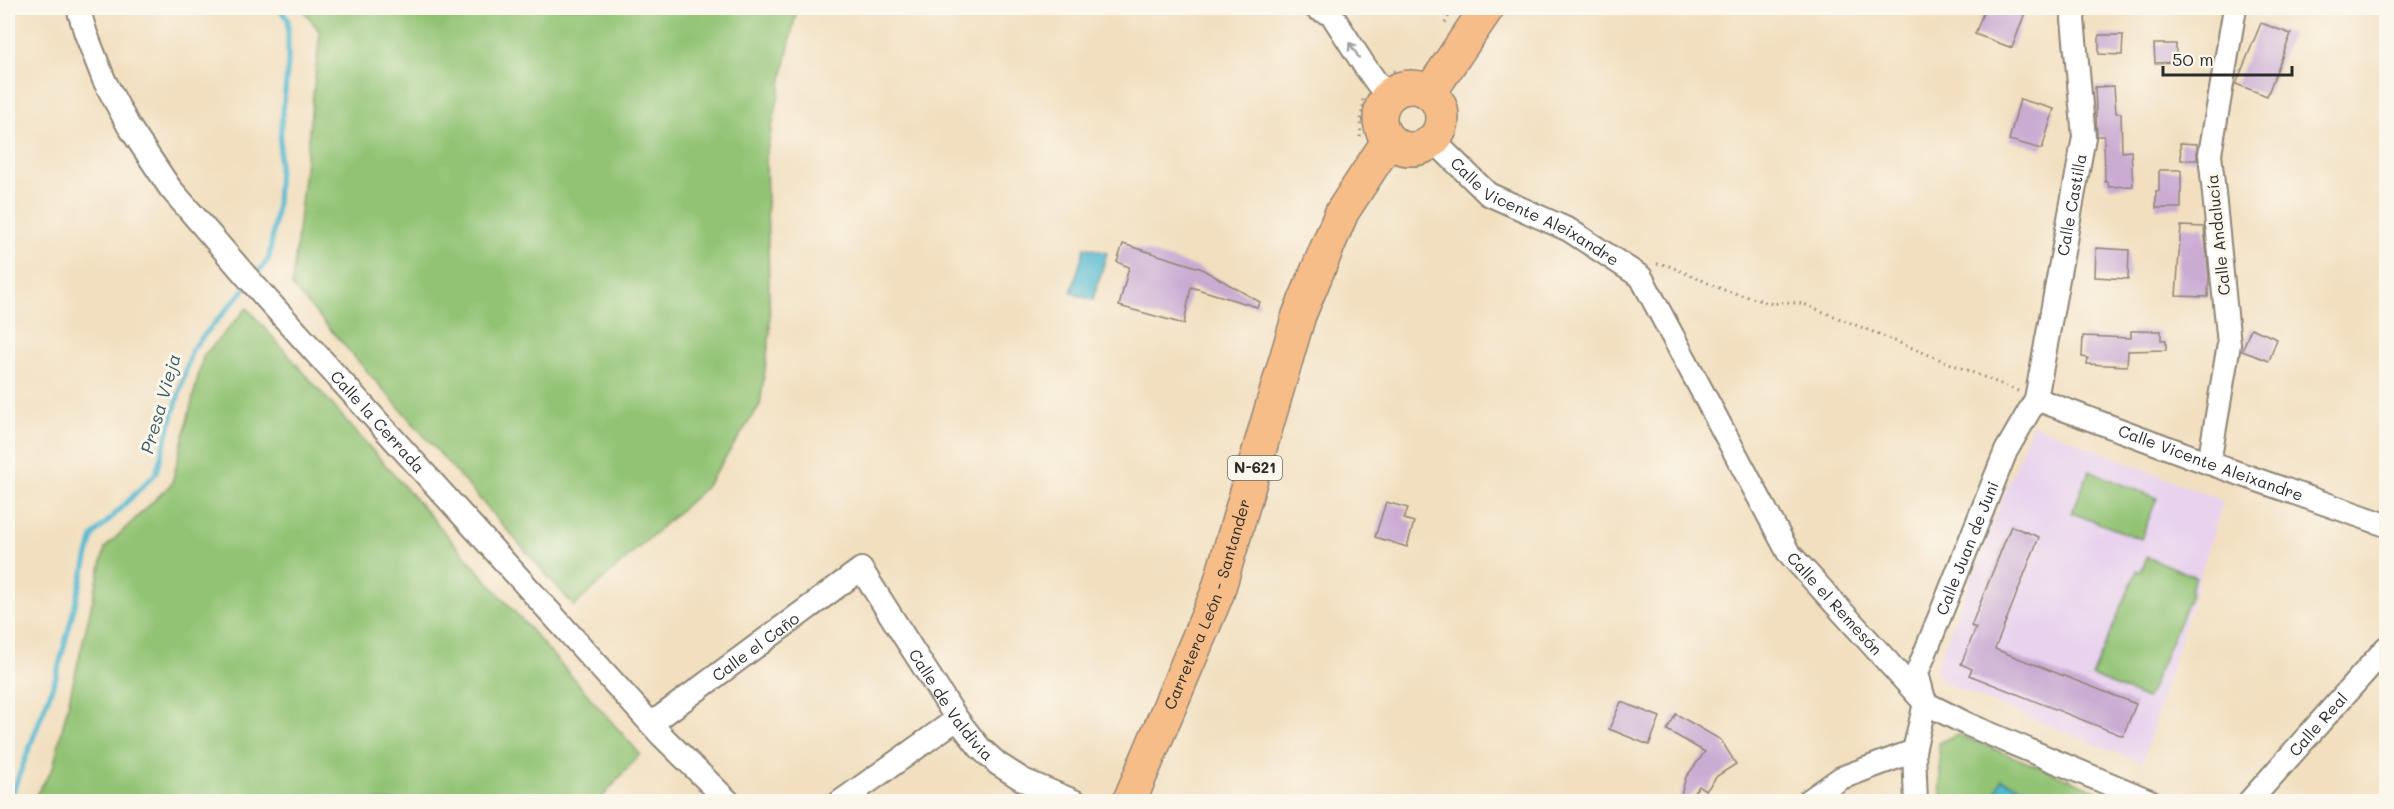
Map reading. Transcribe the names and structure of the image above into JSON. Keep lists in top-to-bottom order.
{
  "streets": {
    "highway": ["N-621", "Carretera León - Santander"],
    "street": [
      "Calle Castilla",
      "Calle Vicente Aleixandre",
      "Calle Andalucía",
      "Calle la Cerrada",
      "Calle Juan de Juni",
      "Calle el Remesón",
      "Calle el Caño",
      "Calle de Valdivia",
      "Calle Real"
    ]
  },
  "crossings": [
    ["Calle Castilla", "Calle Vicente Aleixandre"],
    ["Calle Castilla", "Calle Juan de Juni"],
    ["Calle Vicente Aleixandre", "Calle Andalucía"],
    ["Calle Vicente Aleixandre", "Calle Juan de Juni"],
    ["Calle Vicente Aleixandre", "Carretera León - Santander"],
    ["Calle Vicente Aleixandre", "Calle el Remesón"],
    ["Calle la Cerrada", "Calle el Caño"],
    ["Calle Juan de Juni", "Calle el Remesón"],
    ["Calle el Caño", "Calle de Valdivia"]
  ],
  "water": ["Presa Vieja"],
  "scale_bar": "50 m"
}
